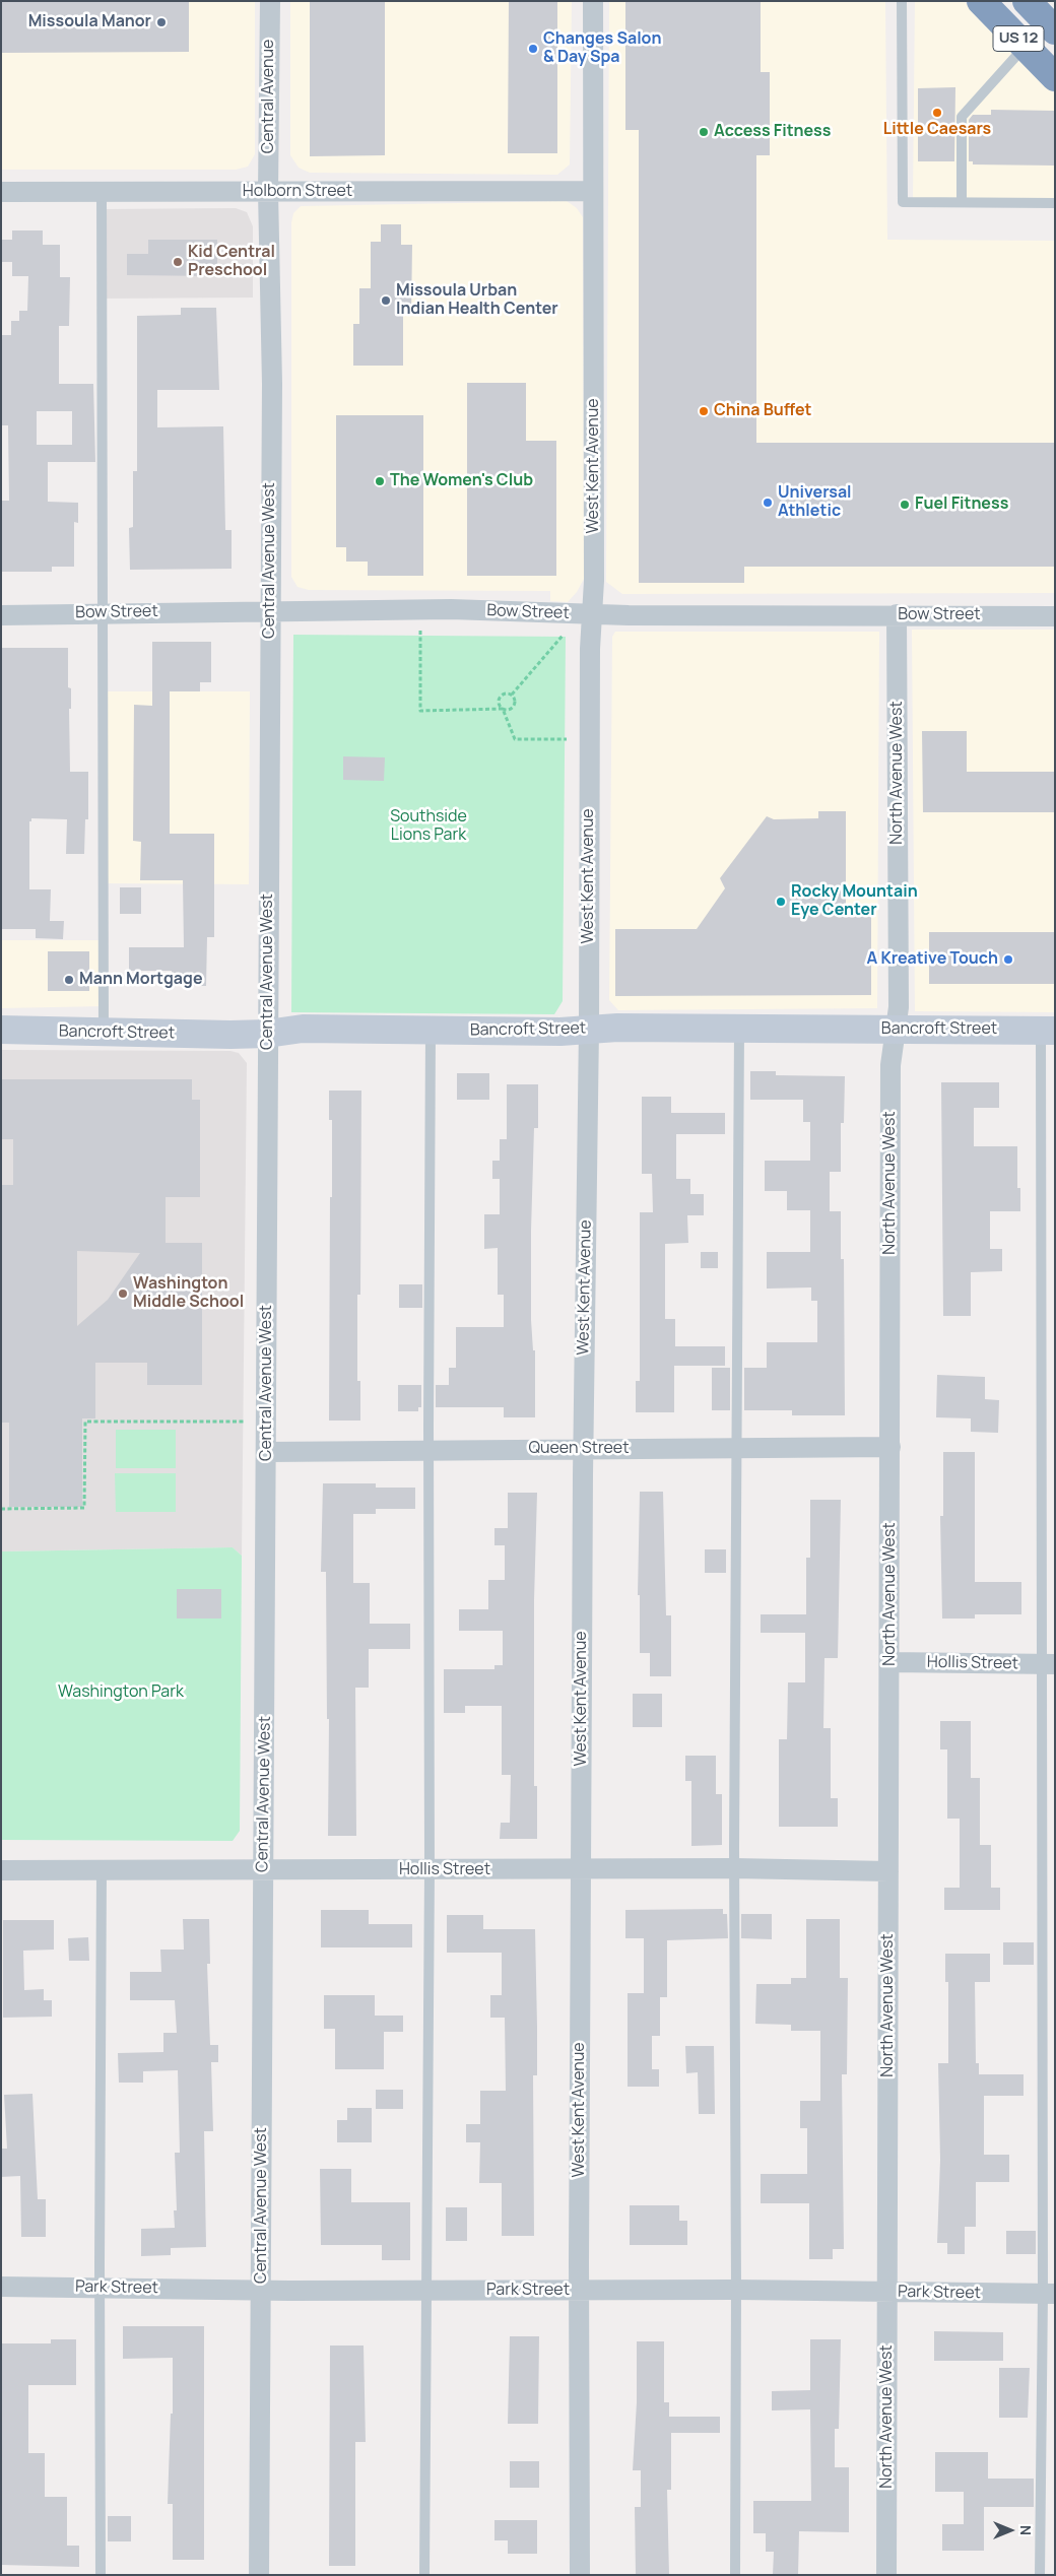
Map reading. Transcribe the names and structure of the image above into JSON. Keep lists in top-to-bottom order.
{
  "streets": {
    "highway": ["US 12"],
    "street": [
      "Central Avenue",
      "Holborn Street",
      "West Kent Avenue",
      "Central Avenue West",
      "Bow Street",
      "North Avenue West",
      "Bancroft Street",
      "Queen Street",
      "Hollis Street",
      "Park Street"
    ]
  },
  "crossings": [
    ["Central Avenue", "Holborn Street"],
    ["Central Avenue", "Central Avenue West"],
    ["Holborn Street", "West Kent Avenue"],
    ["Holborn Street", "Central Avenue West"],
    ["West Kent Avenue", "Bow Street"],
    ["West Kent Avenue", "Bancroft Street"],
    ["West Kent Avenue", "Queen Street"],
    ["West Kent Avenue", "Hollis Street"],
    ["West Kent Avenue", "Park Street"],
    ["Central Avenue West", "Bow Street"],
    ["Central Avenue West", "Bancroft Street"],
    ["Central Avenue West", "Queen Street"],
    ["Central Avenue West", "Hollis Street"],
    ["Central Avenue West", "Park Street"],
    ["Bow Street", "North Avenue West"],
    ["North Avenue West", "Bancroft Street"],
    ["North Avenue West", "Queen Street"],
    ["North Avenue West", "Hollis Street"],
    ["North Avenue West", "Park Street"]
  ],
  "parks": ["Southside Lions Park", "Washington Park"],
  "places": [
    "Missoula Manor",
    "Changes Salon & Day Spa",
    "Little Caesars",
    "Access Fitness",
    "Kid Central Preschool",
    "Missoula Urban Indian Health Center",
    "China Buffet",
    "The Women's Club",
    "Universal Athletic",
    "Fuel Fitness",
    "Rocky Mountain Eye Center",
    "A Kreative Touch",
    "Mann Mortgage",
    "Washington Middle School"
  ],
  "north": "right"
}
